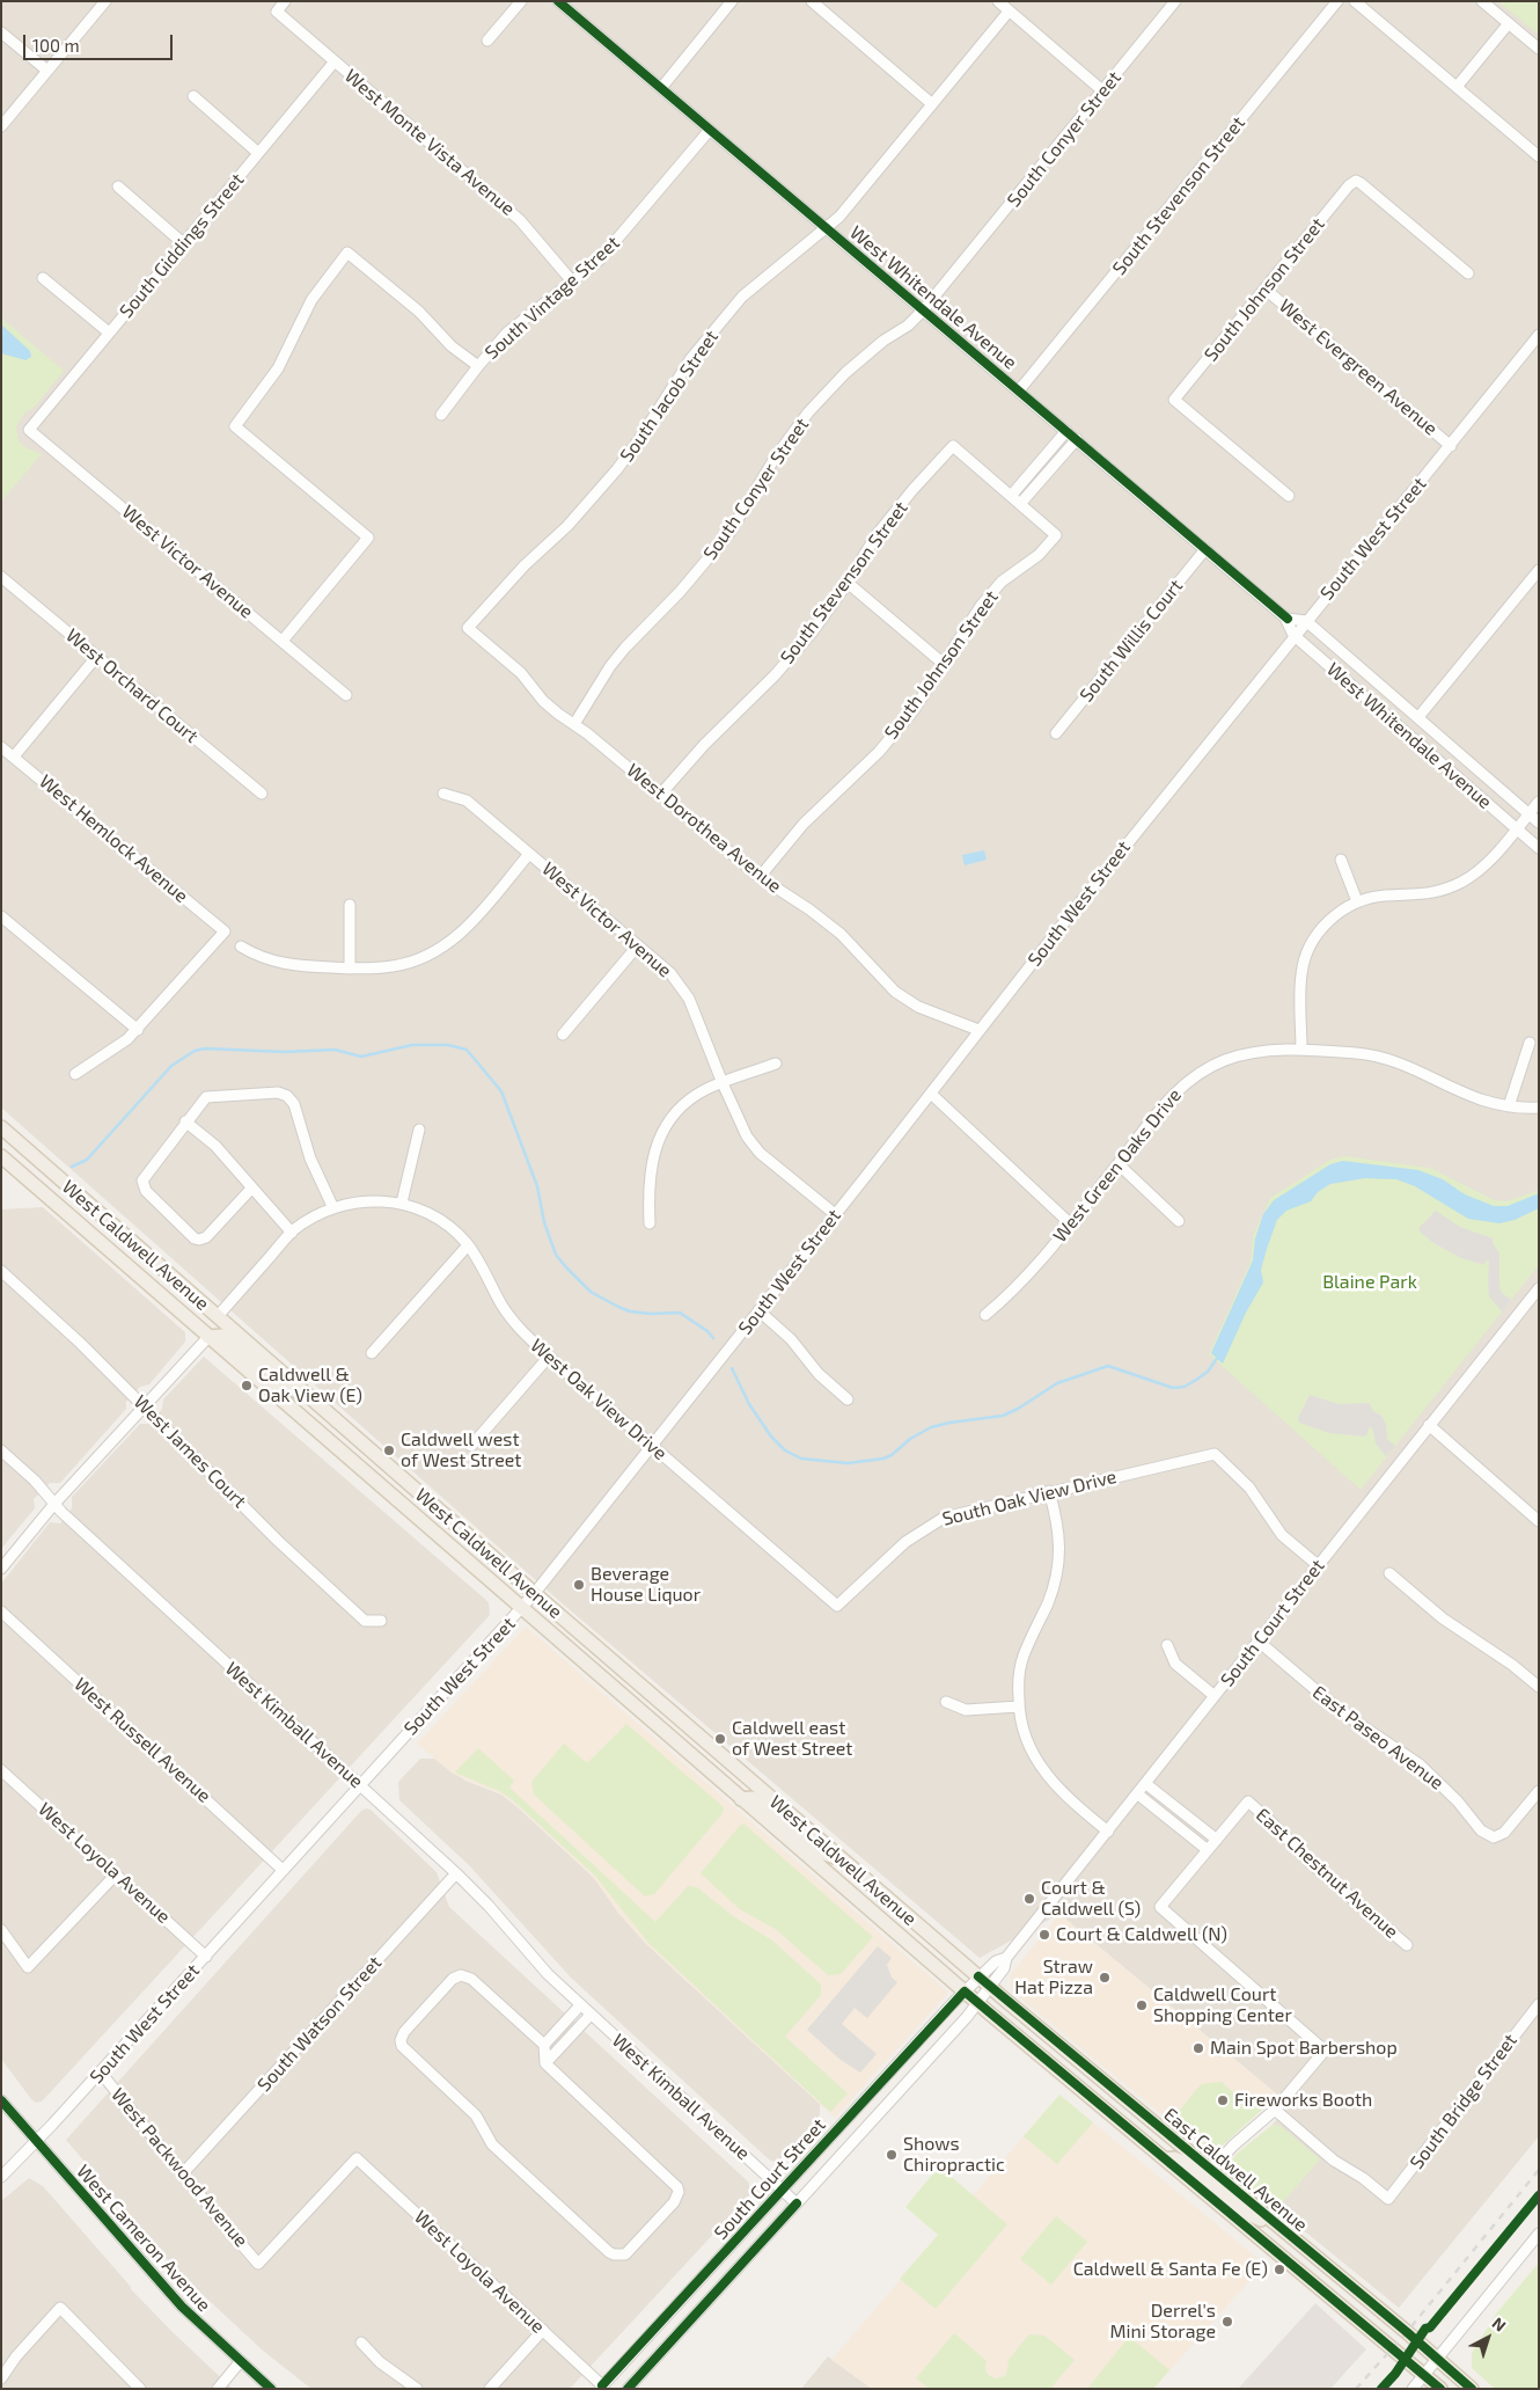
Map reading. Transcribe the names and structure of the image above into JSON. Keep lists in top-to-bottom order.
{
  "streets": {
    "main road": ["West Caldwell Avenue", "East Caldwell Avenue"],
    "street": [
      "South Conyer Street",
      "West Monte Vista Avenue",
      "South Stevenson Street",
      "South Giddings Street",
      "South Johnson Street",
      "South Vintage Street",
      "West Whitendale Avenue",
      "West Evergreen Avenue",
      "South Jacob Street",
      "South West Street",
      "West Victor Avenue",
      "South Willis Court",
      "West Orchard Court",
      "West Dorothea Avenue",
      "West Hemlock Avenue",
      "West Green Oaks Drive",
      "West Oak View Drive",
      "West James Court",
      "South Oak View Drive",
      "South Court Street",
      "West Kimball Avenue",
      "East Paseo Avenue",
      "West Russell Avenue",
      "West Loyola Avenue",
      "East Chestnut Avenue",
      "South Watson Street",
      "South Bridge Street",
      "West Packwood Avenue",
      "West Cameron Avenue"
    ]
  },
  "crossings": [
    ["South Conyer Street", "West Whitendale Avenue"],
    ["South Conyer Street", "West Dorothea Avenue"],
    ["West Monte Vista Avenue", "South Giddings Street"],
    ["West Monte Vista Avenue", "South Vintage Street"],
    ["South Stevenson Street", "West Whitendale Avenue"],
    ["South Stevenson Street", "West Dorothea Avenue"],
    ["South Giddings Street", "West Victor Avenue"],
    ["South Johnson Street", "West Evergreen Avenue"],
    ["South Johnson Street", "West Dorothea Avenue"],
    ["South Vintage Street", "West Whitendale Avenue"],
    ["West Whitendale Avenue", "South Jacob Street"],
    ["West Whitendale Avenue", "South West Street"],
    ["West Whitendale Avenue", "South Willis Court"],
    ["West Evergreen Avenue", "South West Street"],
    ["South Jacob Street", "West Dorothea Avenue"],
    ["South West Street", "West Victor Avenue"],
    ["South West Street", "West Dorothea Avenue"],
    ["South West Street", "West Caldwell Avenue"],
    ["South West Street", "West Oak View Drive"],
    ["South West Street", "West Kimball Avenue"],
    ["South West Street", "West Russell Avenue"],
    ["South West Street", "West Loyola Avenue"],
    ["South West Street", "West Packwood Avenue"],
    ["South West Street", "West Cameron Avenue"],
    ["West Caldwell Avenue", "South Court Street"],
    ["West Caldwell Avenue", "East Caldwell Avenue"],
    ["West Oak View Drive", "South Oak View Drive"],
    ["South Oak View Drive", "South Court Street"],
    ["South Court Street", "West Kimball Avenue"],
    ["South Court Street", "East Paseo Avenue"],
    ["South Court Street", "West Loyola Avenue"],
    ["South Court Street", "East Caldwell Avenue"],
    ["West Kimball Avenue", "South Watson Street"],
    ["West Loyola Avenue", "West Packwood Avenue"],
    ["South Watson Street", "West Packwood Avenue"]
  ],
  "parks": ["Blaine Park"],
  "places": [
    "Caldwell & Oak View (E)",
    "Caldwell west of West Street",
    "Beverage House Liquor",
    "Caldwell east of West Street",
    "Court & Caldwell (S)",
    "Court & Caldwell (N)",
    "Straw Hat Pizza",
    "Caldwell Court Shopping Center",
    "Main Spot Barbershop",
    "Fireworks Booth",
    "Shows Chiropractic",
    "Caldwell & Santa Fe (E)",
    "Derrel's Mini Storage"
  ],
  "scale_bar": "100 m",
  "north": "top right"
}
